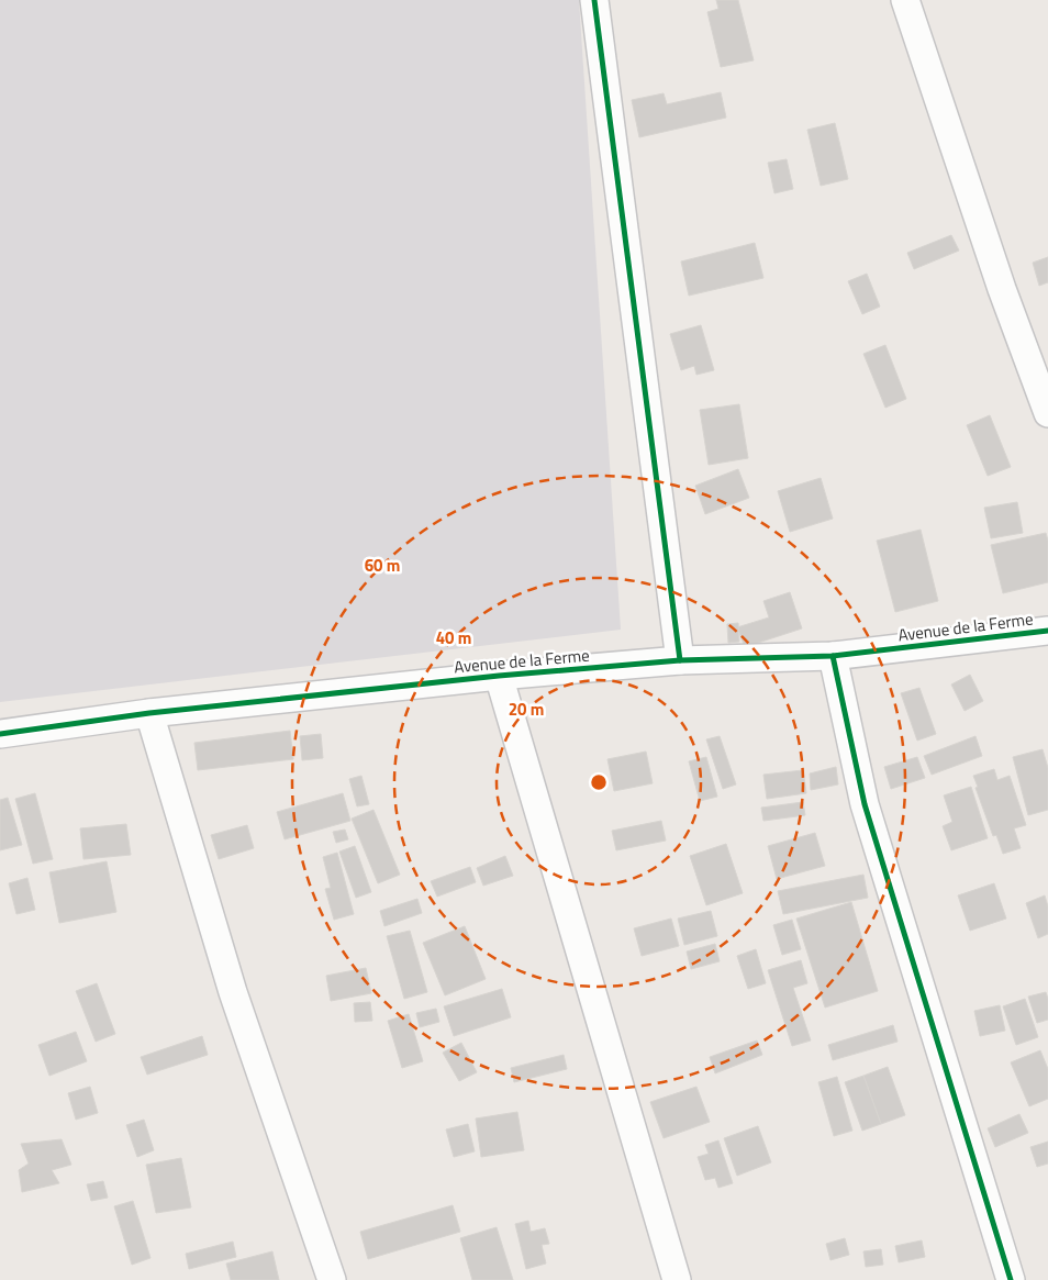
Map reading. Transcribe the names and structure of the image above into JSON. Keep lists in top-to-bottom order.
{
  "streets": {
    "street": ["Avenue de la Ferme"]
  },
  "rings": ["60 m", "40 m", "20 m"]
}
